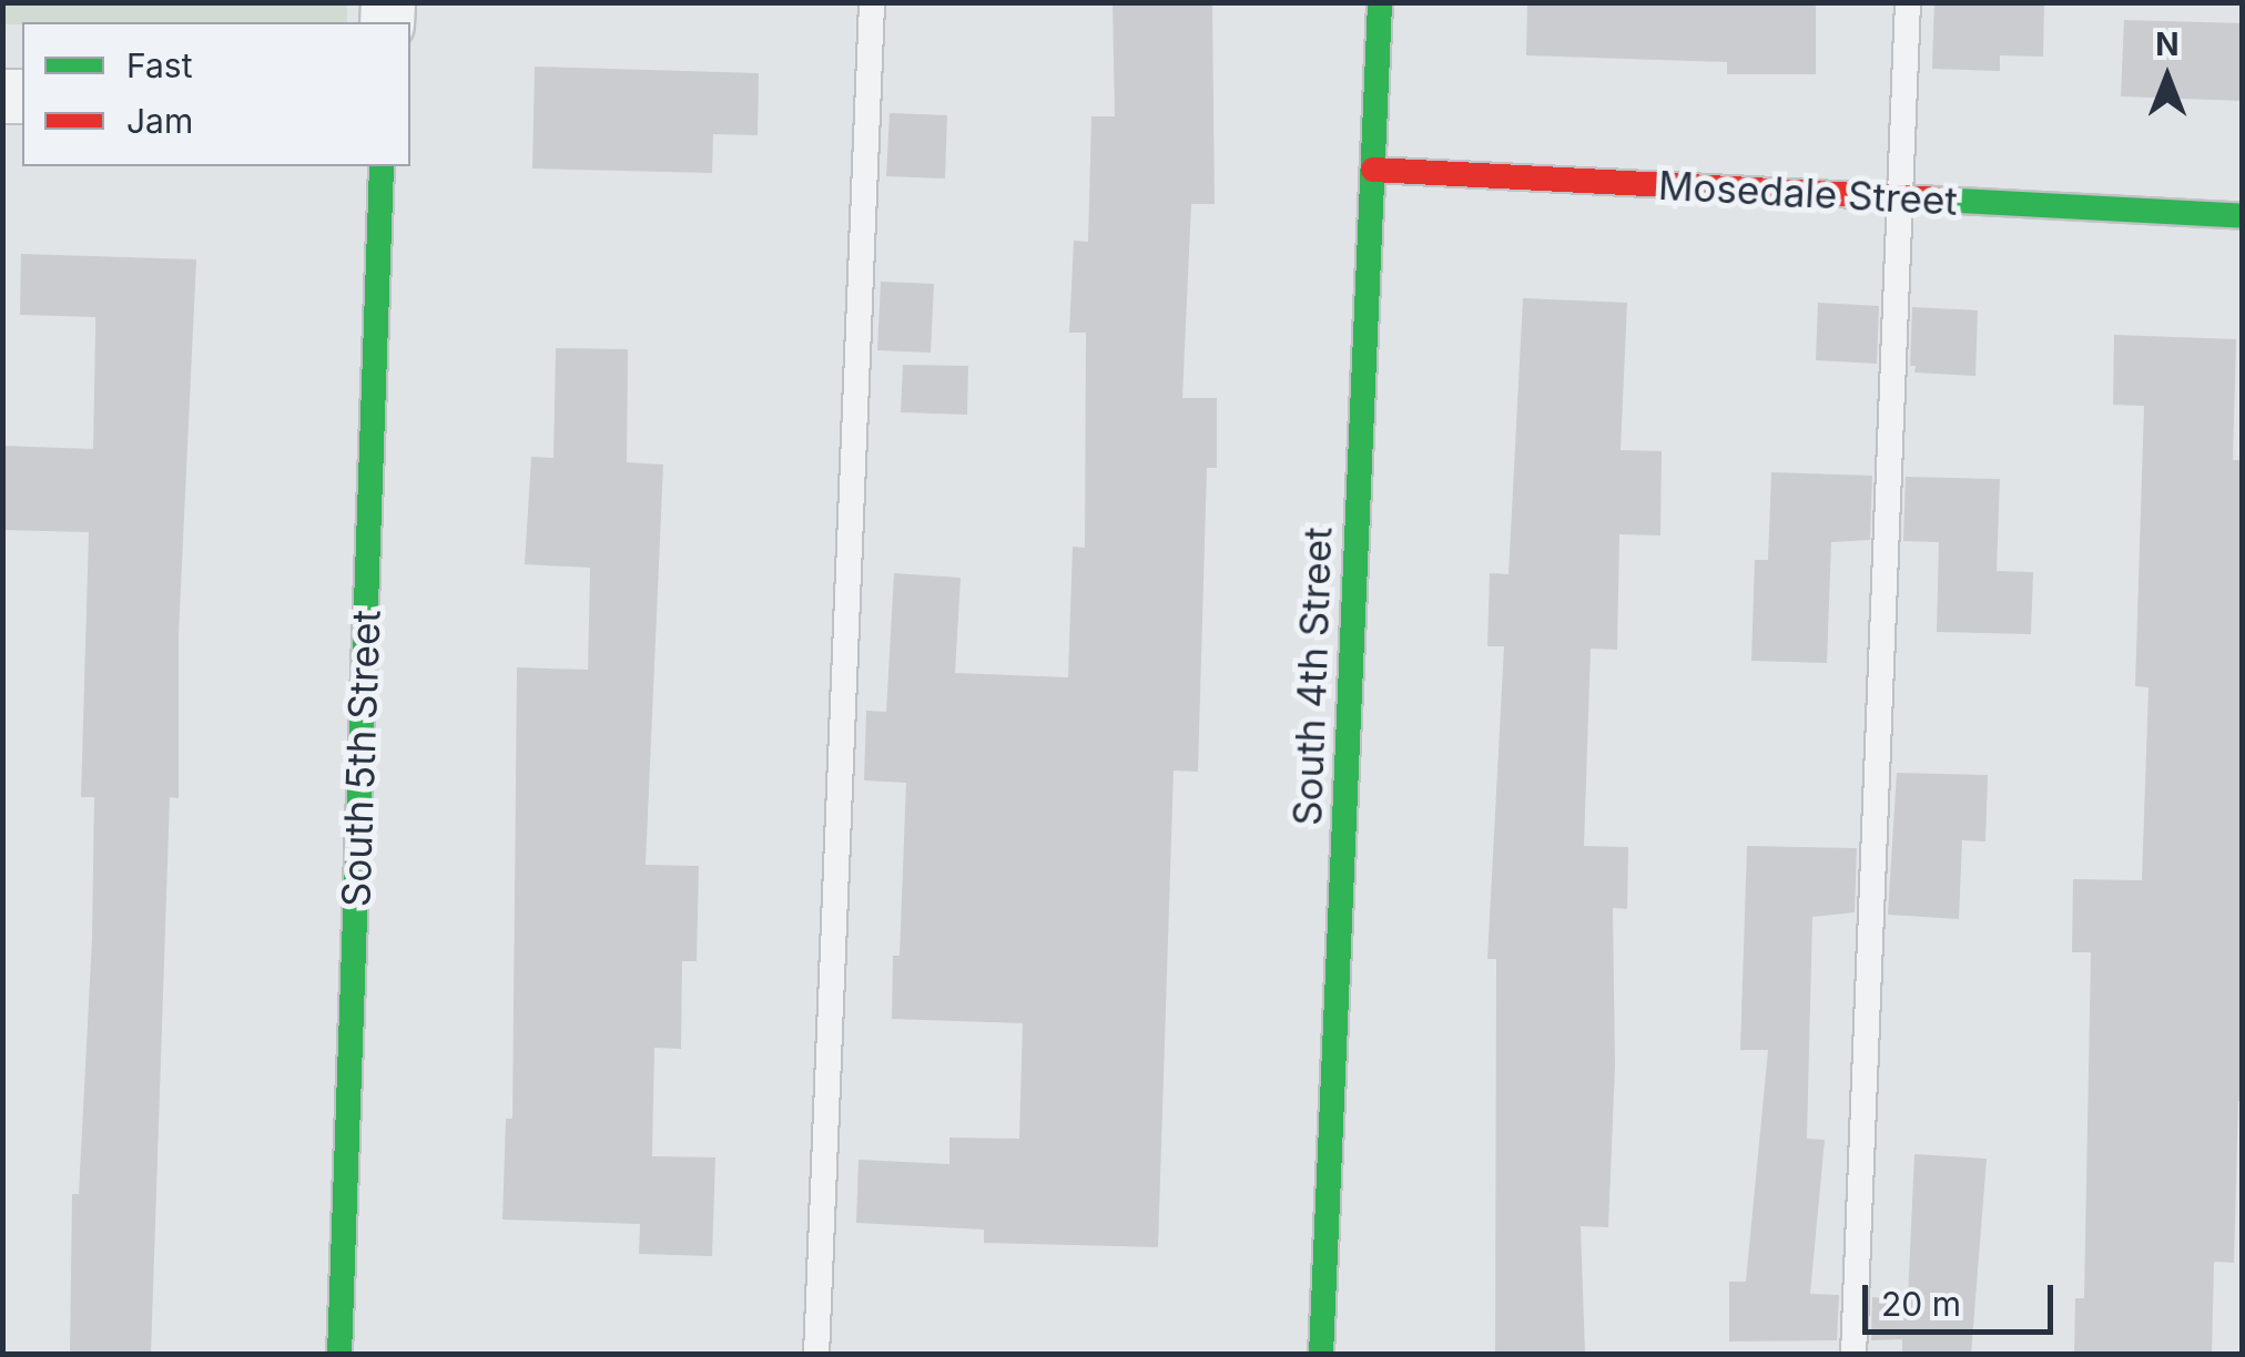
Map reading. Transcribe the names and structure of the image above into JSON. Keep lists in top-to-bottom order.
{
  "streets": {
    "street": ["Mosedale Street", "South 4th Street", "South 5th Street"]
  },
  "crossings": [
    ["Mosedale Street", "South 4th Street"]
  ],
  "legend": ["Fast", "Jam"],
  "scale_bar": "20 m",
  "north": "top"
}
